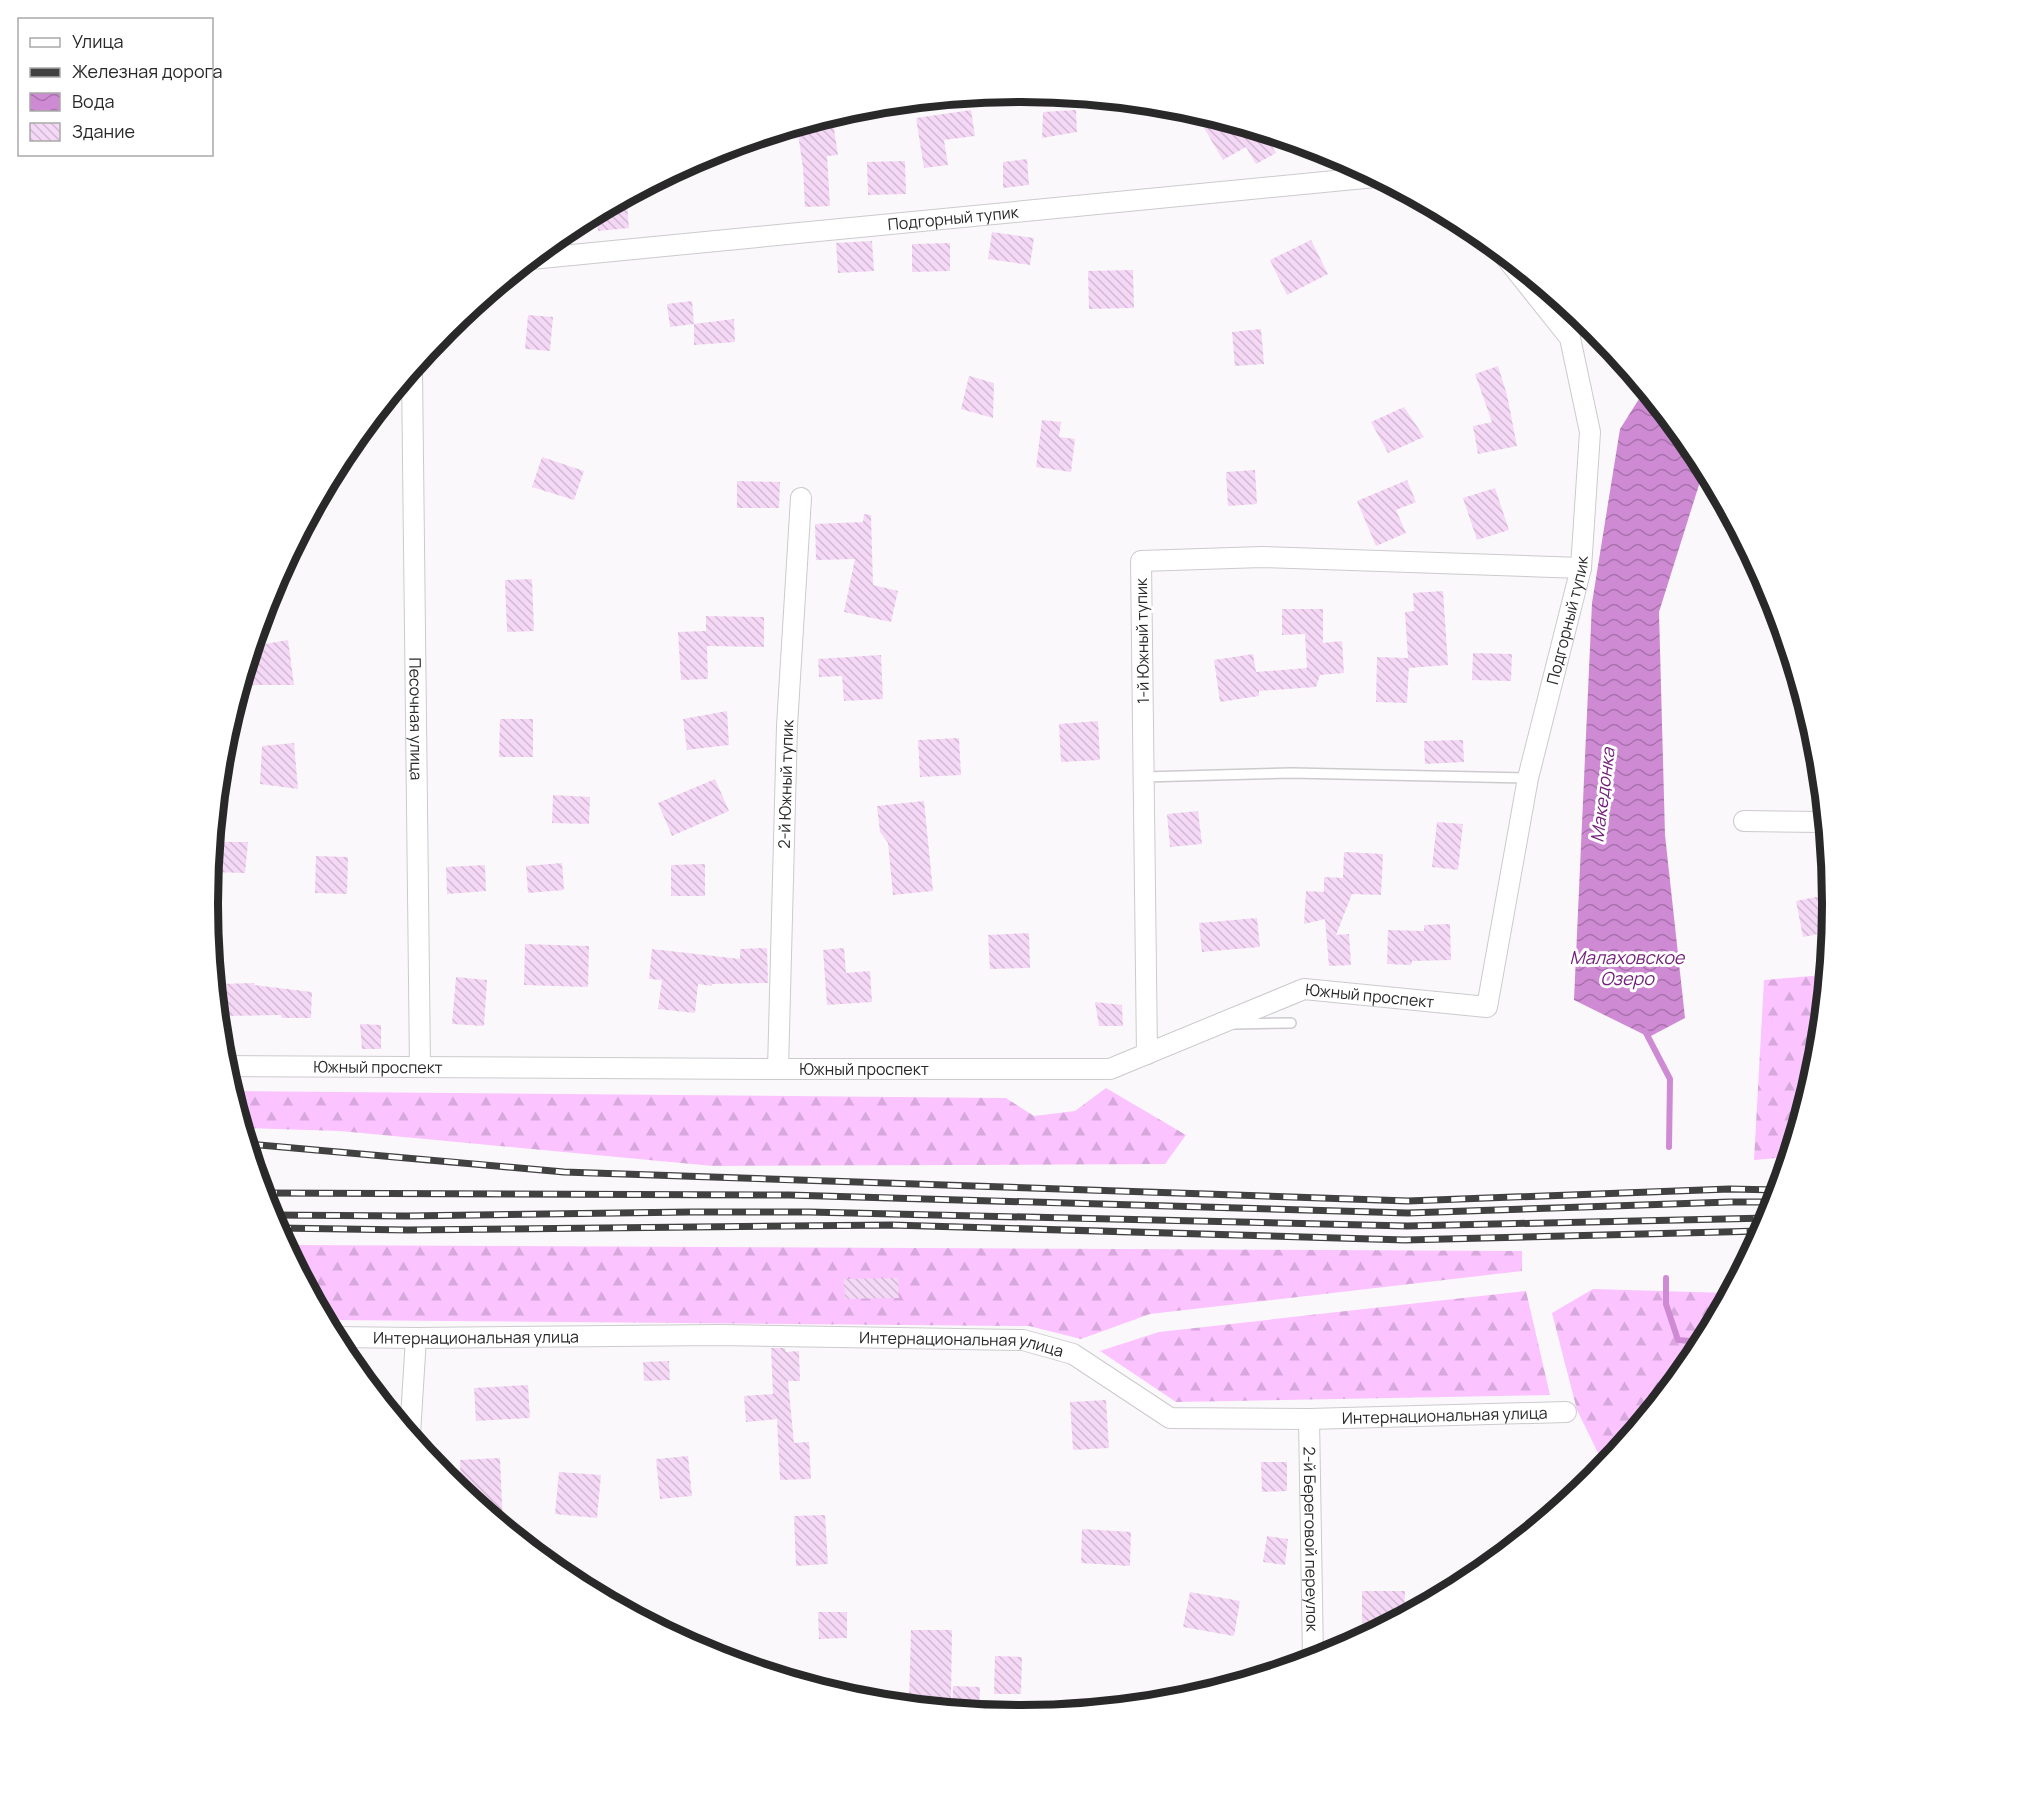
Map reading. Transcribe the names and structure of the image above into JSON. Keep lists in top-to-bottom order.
{
  "streets": {
    "street": [
      "Подгорный тупик",
      "1-й Южный тупик",
      "Песочная улица",
      "2-й Южный тупик",
      "Южный проспект",
      "Интернациональная улица",
      "2-й Береговой переулок"
    ]
  },
  "crossings": [
    ["Подгорный тупик", "1-й Южный тупик"],
    ["Подгорный тупик", "Южный проспект"],
    ["1-й Южный тупик", "Южный проспект"],
    ["Песочная улица", "Южный проспект"],
    ["2-й Южный тупик", "Южный проспект"],
    ["Интернациональная улица", "2-й Береговой переулок"]
  ],
  "water": ["Македонка", "Малаховское Озеро"],
  "legend": [
    "Улица",
    "Железная дорога",
    "Вода",
    "Здание"
  ]
}
